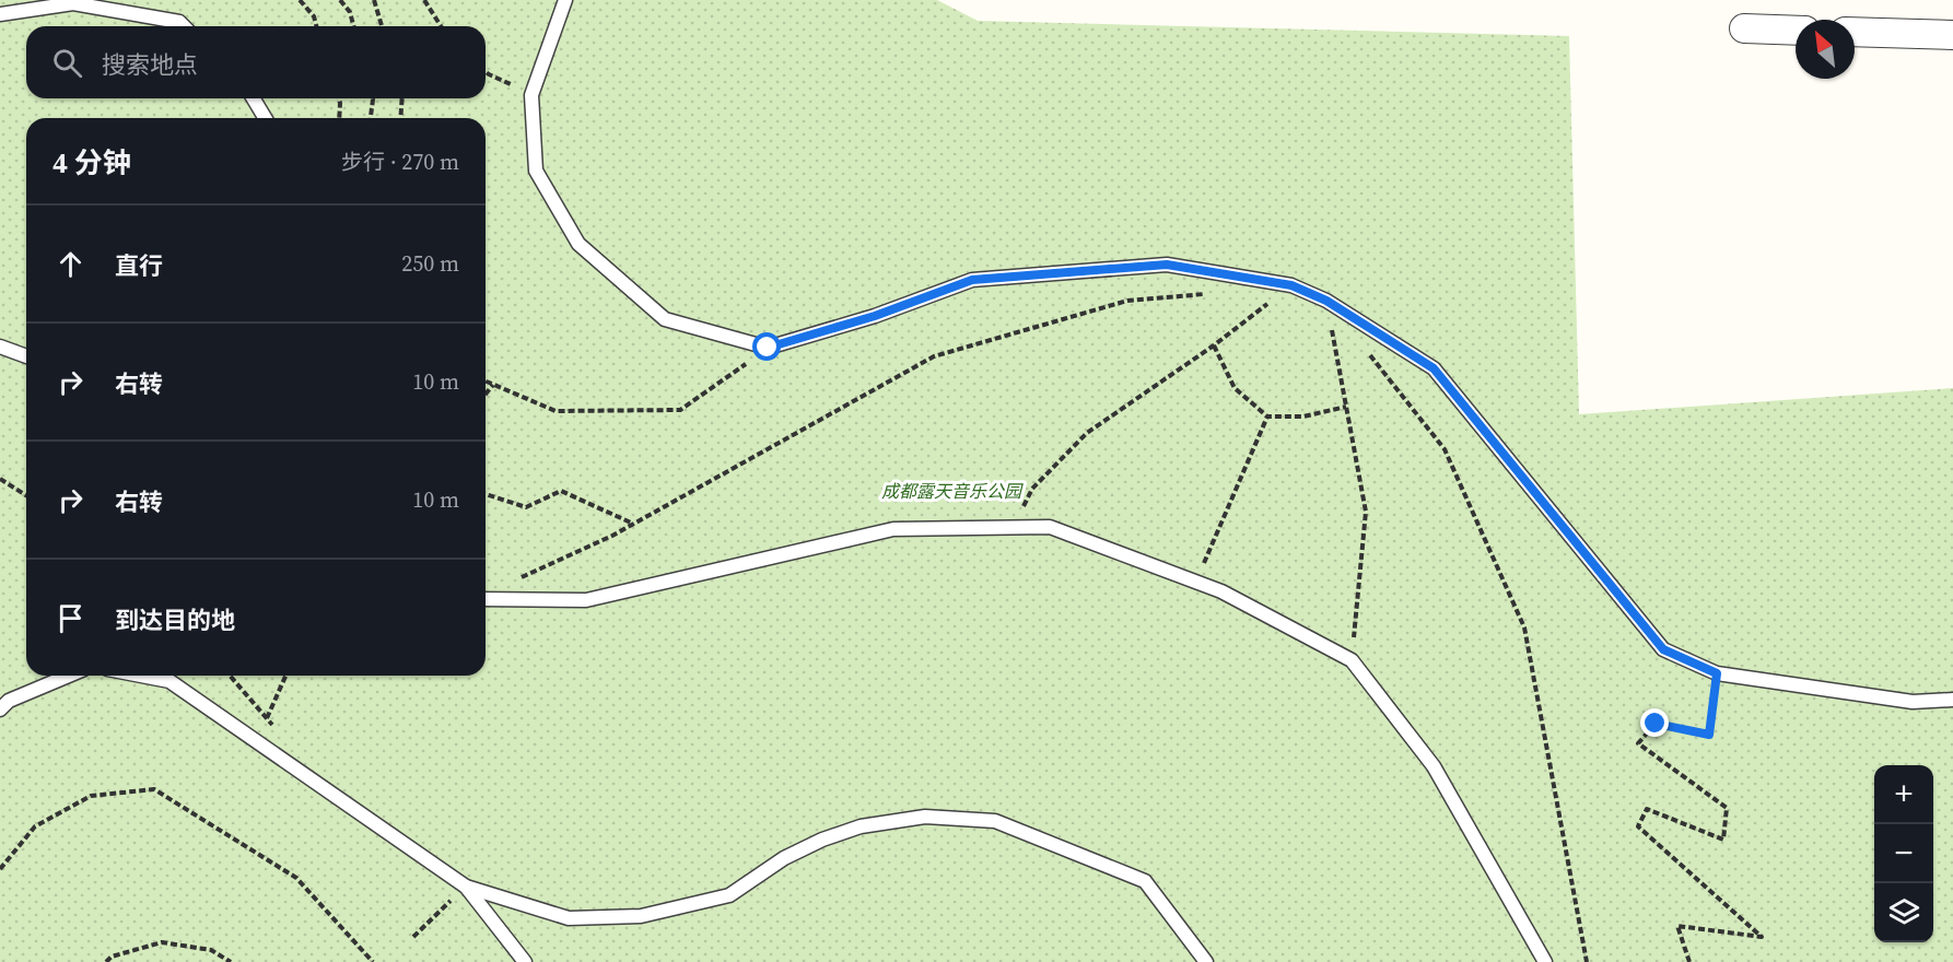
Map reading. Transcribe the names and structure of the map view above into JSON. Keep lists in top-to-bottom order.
{
  "parks": ["成都露天音乐公园"],
  "north": "top left",
  "page": {
    "search": "搜索地点",
    "heading": ["4 分钟", "步行 · 270 m"],
    "list": [
      ["直行", "250 m"],
      ["右转", "10 m"],
      ["右转", "10 m"],
      "到达目的地"
    ],
    "map_buttons": ["+", "−"]
  }
}
